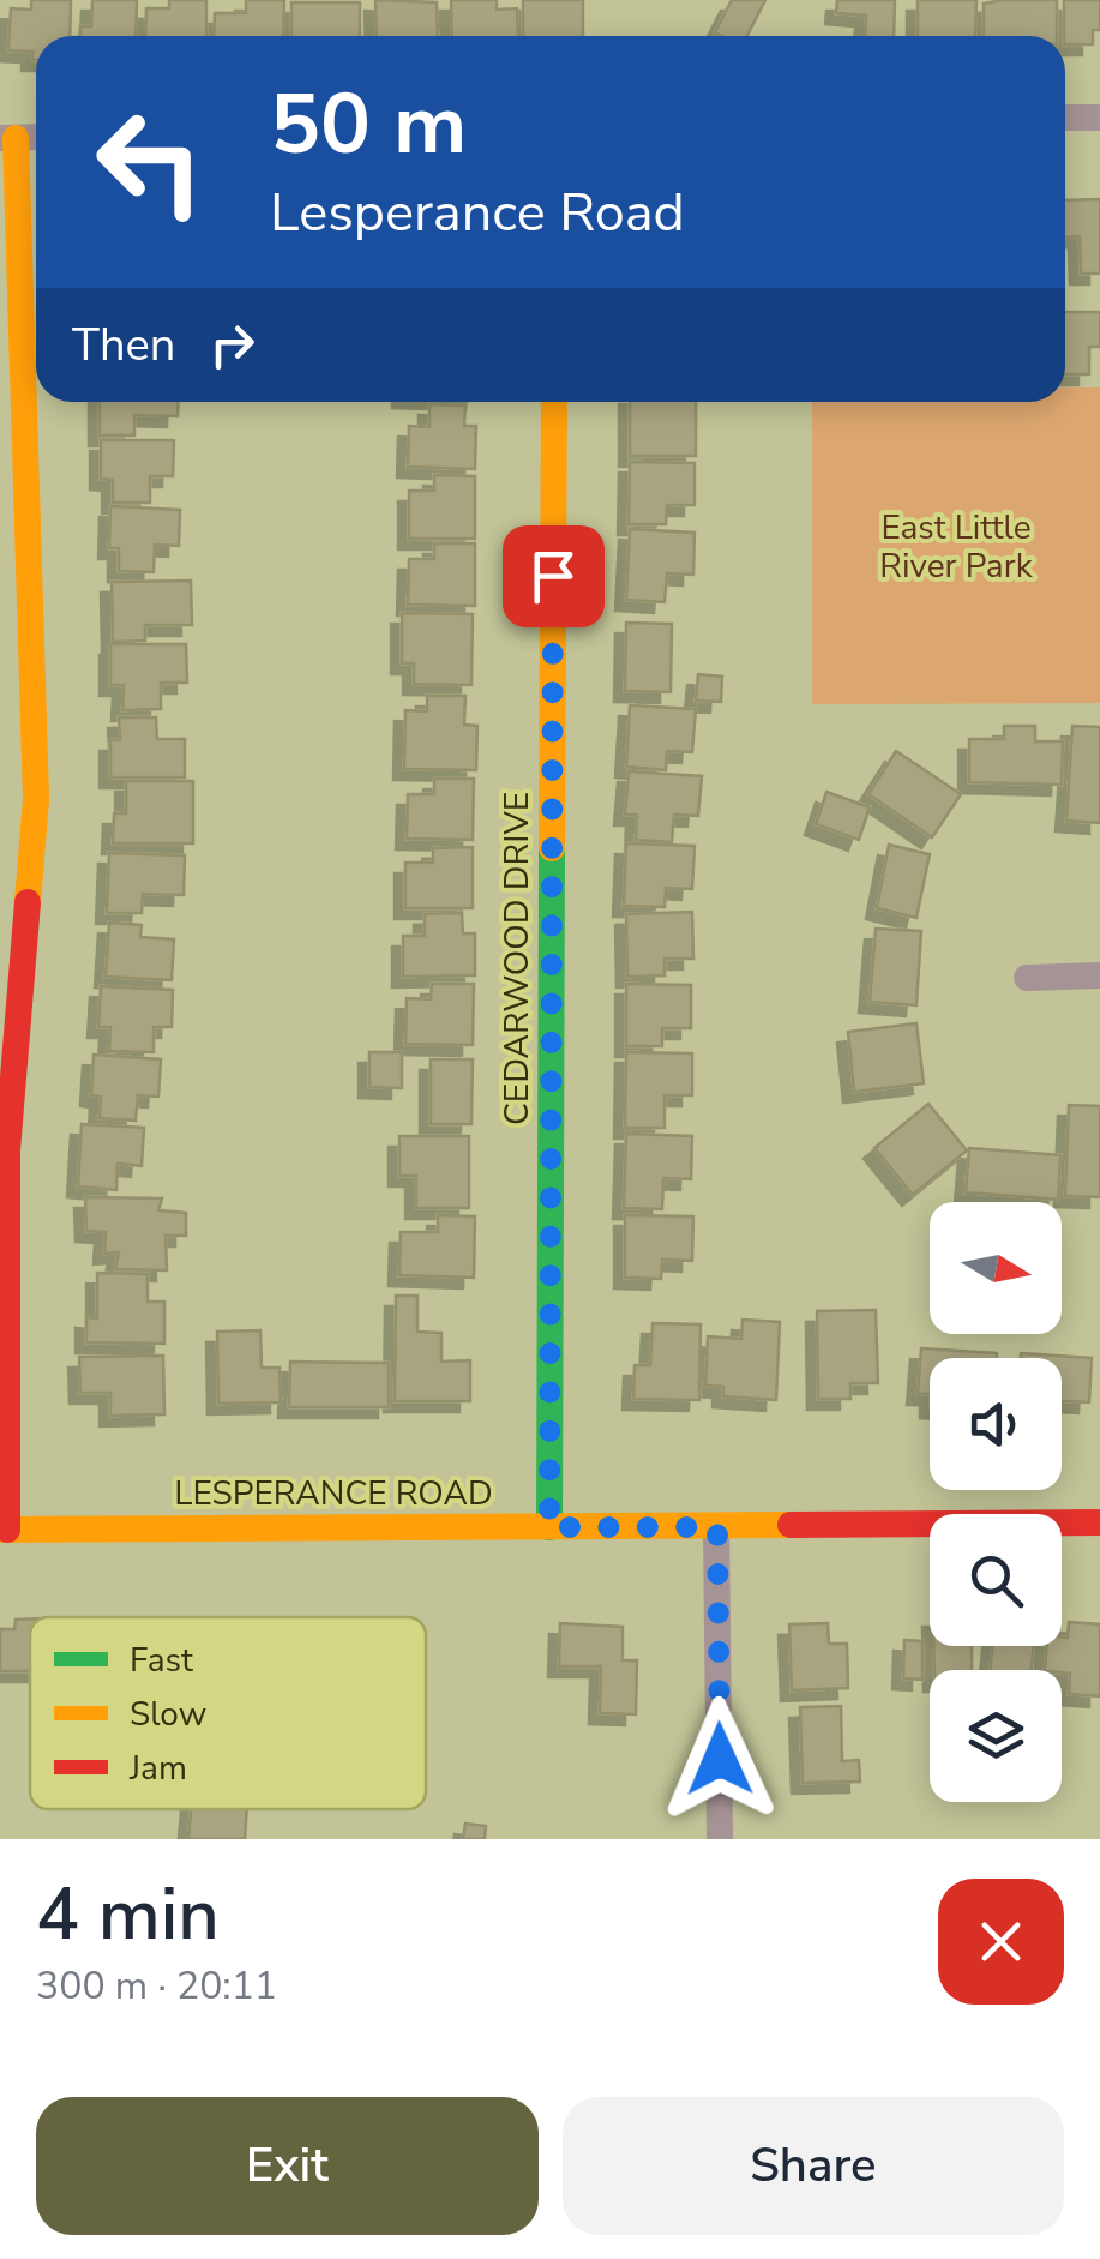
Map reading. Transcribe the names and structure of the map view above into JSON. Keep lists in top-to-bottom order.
{
  "streets": {
    "street": ["CEDARWOOD DRIVE", "LESPERANCE ROAD"]
  },
  "crossings": [
    ["CEDARWOOD DRIVE", "LESPERANCE ROAD"]
  ],
  "parks": ["East Little River Park"],
  "legend": ["Fast", "Slow", "Jam"],
  "north": "right",
  "page": {
    "turn": ["50 m", "Lesperance Road"],
    "then": "Then",
    "heading": ["4 min", "300 m · 20:11"],
    "buttons": ["Exit", "Share"]
  }
}
